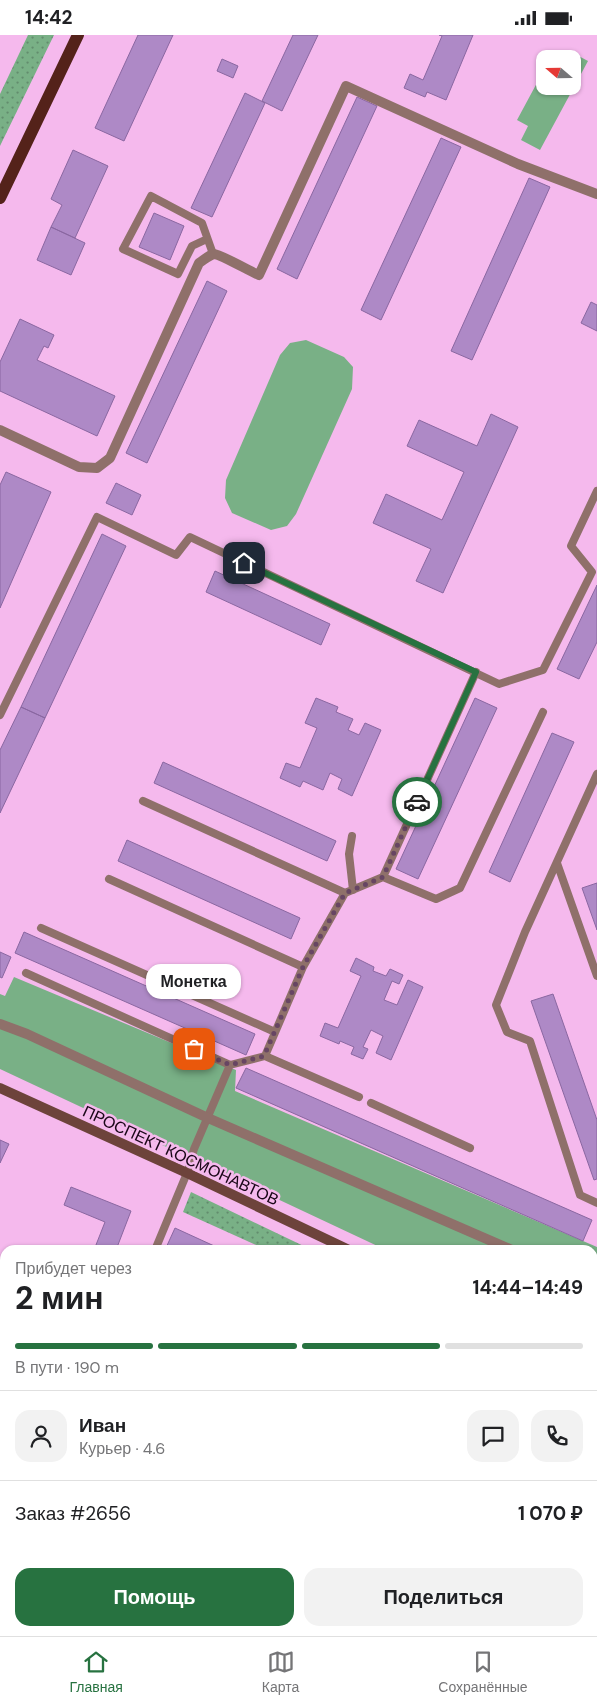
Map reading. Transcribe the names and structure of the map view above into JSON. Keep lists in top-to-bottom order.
{
  "streets": {
    "main road": ["ПРОСПЕКТ КОСМОНАВТОВ"]
  },
  "places": ["Монетка"],
  "north": "left",
  "page": {
    "status": "14:42",
    "bubble": "Монетка",
    "heading": ["2 мин", "Прибудет через", "14:44–14:49"],
    "panel": [
      "Иван",
      "Курьер · 4.6",
      "Заказ #2656",
      "1 070 ₽"
    ],
    "bar": "В пути · 190 m",
    "buttons": ["Помощь", "Поделиться"],
    "tabs": ["Главная", "Карта", "Сохранённые"]
  }
}
